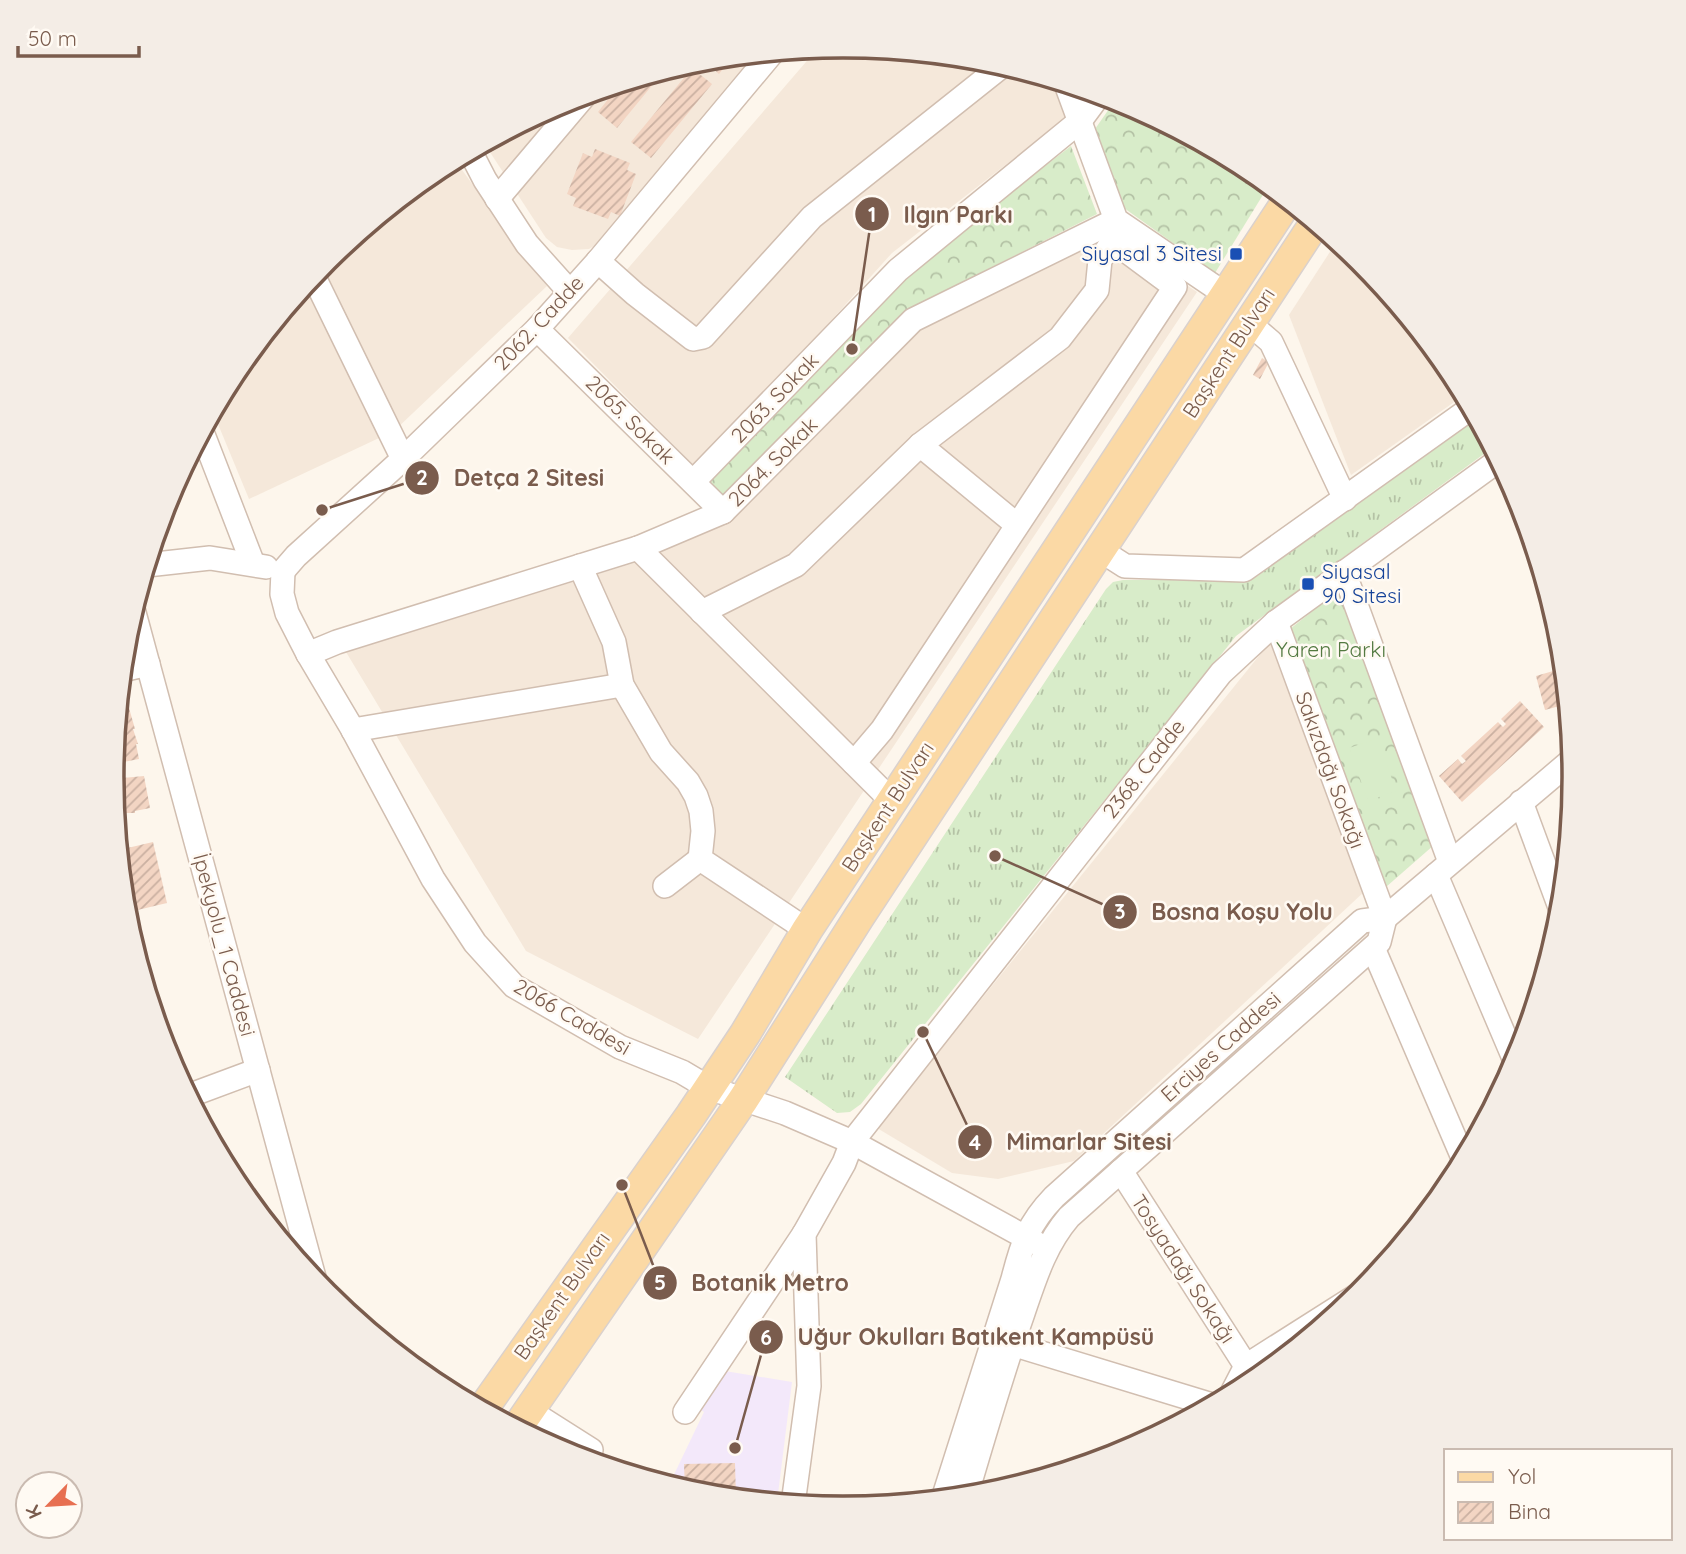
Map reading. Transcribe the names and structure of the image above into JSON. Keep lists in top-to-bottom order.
{
  "streets": {
    "main road": ["Başkent Bulvarı"],
    "street": [
      "2062. Cadde",
      "2063. Sokak",
      "2065. Sokak",
      "2064. Sokak",
      "2368. Cadde",
      "Sakızdağı Sokağı",
      "İpekyolu_1 Caddesi",
      "2066 Caddesi",
      "Erciyes Caddesi",
      "Tosyadağı Sokağı"
    ]
  },
  "crossings": [
    ["2062. Cadde", "2065. Sokak"],
    ["2062. Cadde", "2066 Caddesi"],
    ["Başkent Bulvarı", "2066 Caddesi"],
    ["2063. Sokak", "2065. Sokak"],
    ["2065. Sokak", "2064. Sokak"],
    ["2064. Sokak", "2066 Caddesi"],
    ["2368. Cadde", "Sakızdağı Sokağı"],
    ["2368. Cadde", "2066 Caddesi"],
    ["Sakızdağı Sokağı", "Erciyes Caddesi"],
    ["2066 Caddesi", "Erciyes Caddesi"],
    ["Erciyes Caddesi", "Tosyadağı Sokağı"]
  ],
  "parks": ["Yaren Parkı"],
  "places": {
    "transit": ["Siyasal 3 Sitesi", "Siyasal 90 Sitesi"],
    "other": [
      "Ilgın Parkı",
      "Detça 2 Sitesi",
      "Bosna Koşu Yolu",
      "Mimarlar Sitesi",
      "Botanik Metro",
      "Uğur Okulları Batıkent Kampüsü"
    ]
  },
  "legend": ["Yol", "Bina"],
  "scale_bar": "50 m",
  "north": "bottom left"
}
